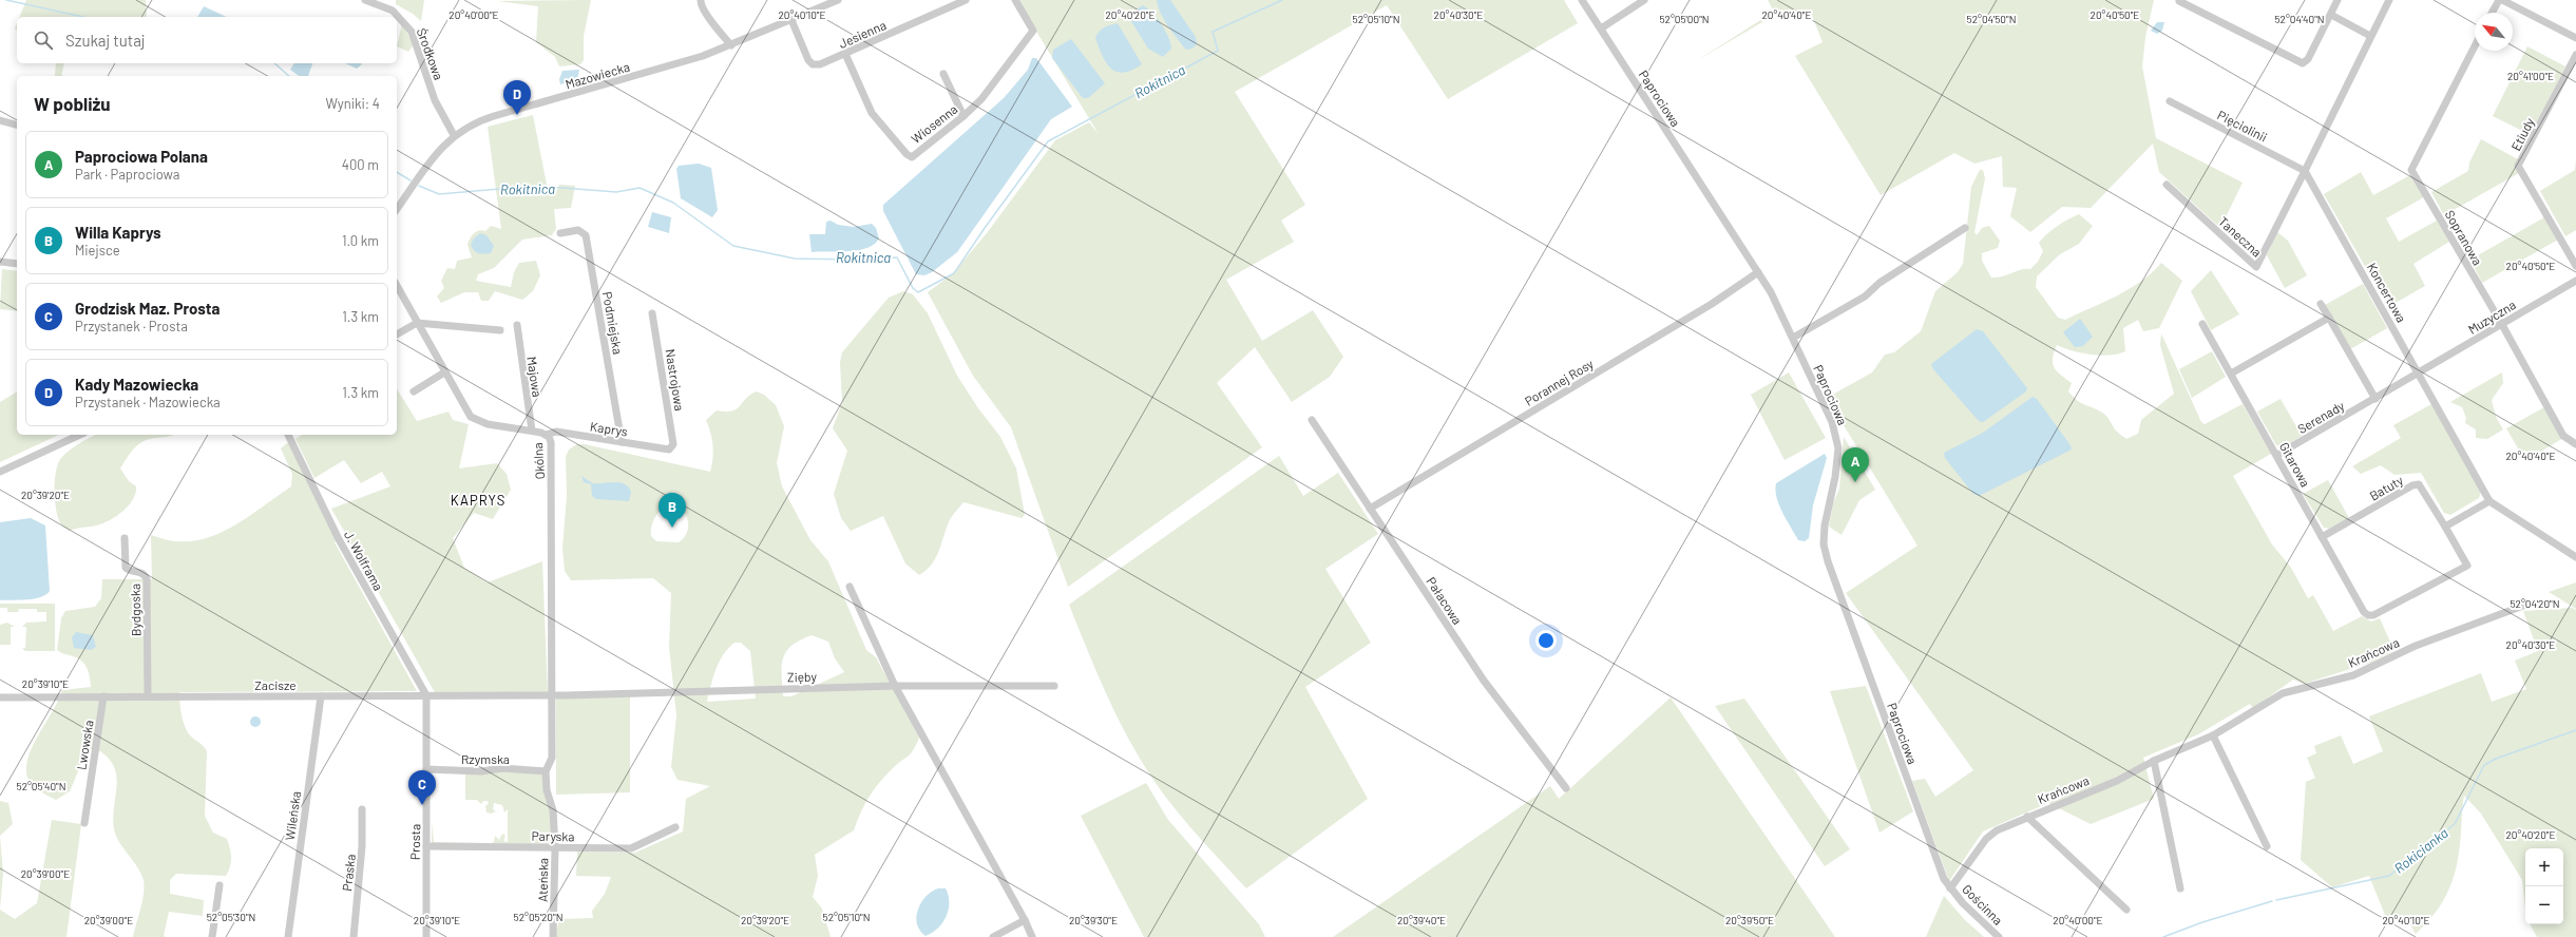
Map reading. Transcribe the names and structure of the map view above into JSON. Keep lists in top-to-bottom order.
{
  "streets": {
    "street": [
      "Jesienna",
      "Środkowa",
      "Mazowiecka",
      "Paprociowa",
      "Wiosenna",
      "Pięciolinii",
      "Etiudy",
      "Taneczna",
      "Sopranowa",
      "Koncertowa",
      "Muzyczna",
      "Podmiejska",
      "Majowa",
      "Nastrojowa",
      "Porannej Rosy",
      "Serenady",
      "Kaprys",
      "Okólna",
      "Gitarowa",
      "Batuty",
      "J. Wolframa",
      "Pałacowa",
      "Bydgoska",
      "Krańcowa",
      "Zięby",
      "Zacisze",
      "Lwowska",
      "Rzymska",
      "Wileńska",
      "Paryska",
      "Prosta",
      "Praska",
      "Ateńska",
      "Gościnna"
    ]
  },
  "crossings": [
    ["Jesienna", "Mazowiecka"],
    ["Jesienna", "Wiosenna"],
    ["Środkowa", "Mazowiecka"],
    ["Paprociowa", "Porannej Rosy"],
    ["Paprociowa", "Krańcowa"],
    ["Paprociowa", "Gościnna"],
    ["Pięciolinii", "Taneczna"],
    ["Pięciolinii", "Koncertowa"],
    ["Taneczna", "Koncertowa"],
    ["Sopranowa", "Muzyczna"],
    ["Koncertowa", "Muzyczna"],
    ["Koncertowa", "Serenady"],
    ["Muzyczna", "Serenady"],
    ["Podmiejska", "Kaprys"],
    ["Majowa", "Okólna"],
    ["Nastrojowa", "Kaprys"],
    ["Porannej Rosy", "Pałacowa"],
    ["Serenady", "Gitarowa"],
    ["Kaprys", "Okólna"],
    ["Okólna", "Zięby"],
    ["Okólna", "Zacisze"],
    ["Okólna", "Rzymska"],
    ["Okólna", "Ateńska"],
    ["Gitarowa", "Batuty"],
    ["J. Wolframa", "Zacisze"],
    ["J. Wolframa", "Prosta"],
    ["Bydgoska", "Zacisze"],
    ["Krańcowa", "Gościnna"],
    ["Zięby", "Zacisze"],
    ["Zacisze", "Lwowska"],
    ["Zacisze", "Wileńska"],
    ["Zacisze", "Prosta"],
    ["Rzymska", "Prosta"],
    ["Rzymska", "Ateńska"],
    ["Paryska", "Prosta"],
    ["Paryska", "Ateńska"]
  ],
  "districts": ["KAPRYS"],
  "water": ["Rokitnica", "Rokicianka"],
  "north": "top left",
  "page": {
    "search": "Szukaj tutaj",
    "heading": ["W pobliżu", "Wyniki: 4"],
    "pins": [
      "D",
      "A",
      "B",
      "C"
    ],
    "list": [
      {
        "mark": "A",
        "name": "Paprociowa Polana",
        "note": "Park · Paprociowa",
        "value": "400 m"
      },
      {
        "mark": "B",
        "name": "Willa Kaprys",
        "note": "Miejsce",
        "value": "1.0 km"
      },
      {
        "mark": "C",
        "name": "Grodzisk Maz. Prosta",
        "note": "Przystanek · Prosta",
        "value": "1.3 km"
      },
      {
        "mark": "D",
        "name": "Kady Mazowiecka",
        "note": "Przystanek · Mazowiecka",
        "value": "1.3 km"
      }
    ],
    "map_buttons": ["+", "−"]
  },
  "coordinates": [
    "20°40'00\"E",
    "20°40'10\"E",
    "20°40'20\"E",
    "20°40'30\"E",
    "20°40'40\"E",
    "20°40'50\"E",
    "52°05'10\"N",
    "52°05'00\"N",
    "52°04'50\"N",
    "52°04'40\"N",
    "20°41'00\"E",
    "20°39'20\"E",
    "52°04'20\"N",
    "20°39'10\"E",
    "52°05'40\"N",
    "20°39'00\"E",
    "52°05'30\"N",
    "52°05'20\"N",
    "20°39'30\"E",
    "20°39'40\"E",
    "20°39'50\"E"
  ]
}
